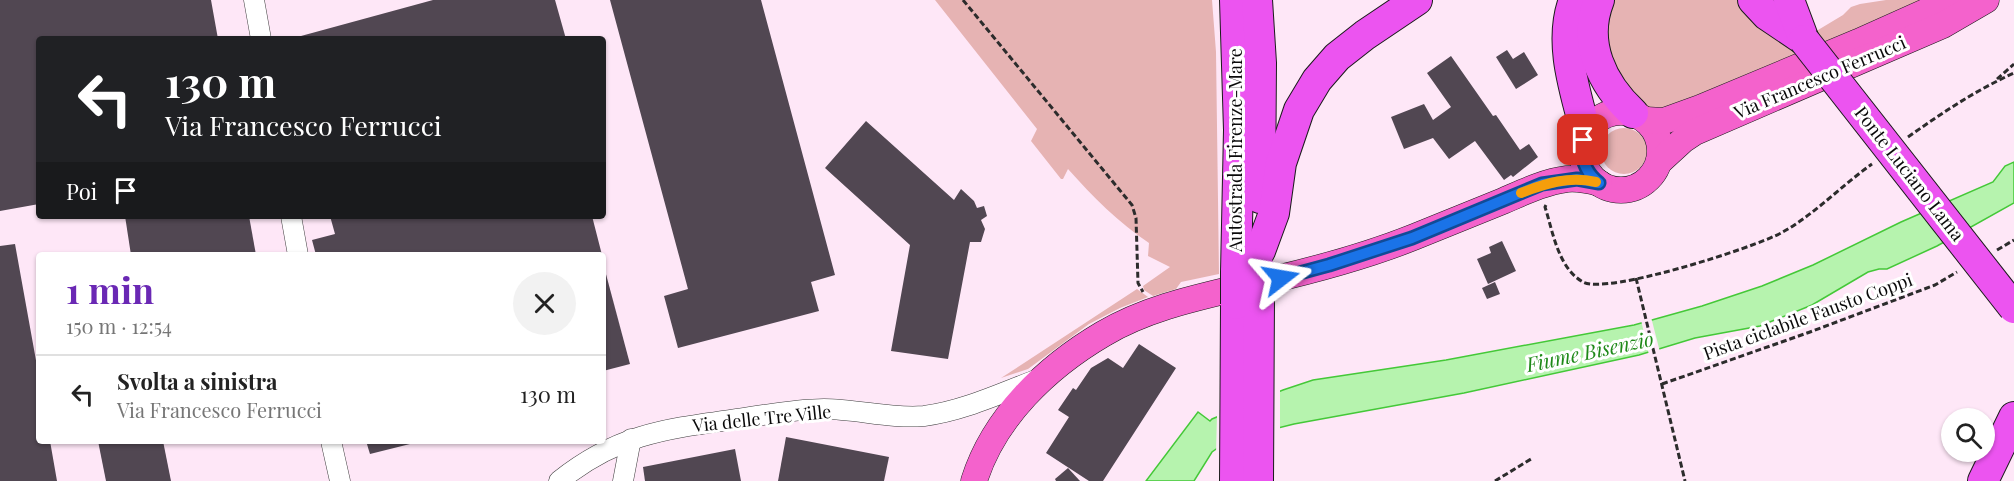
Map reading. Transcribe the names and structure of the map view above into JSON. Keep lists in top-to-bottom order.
{
  "streets": {
    "highway": ["Autostrada Firenze-Mare", "Ponte Luciano Lama"],
    "main road": ["Via Francesco Ferrucci"],
    "street": ["Via delle Tre Ville"],
    "path": ["Pista ciclabile Fausto Coppi"]
  },
  "crossings": [
    ["Via Francesco Ferrucci", "Via delle Tre Ville"]
  ],
  "water": ["Fiume Bisenzio"],
  "page": {
    "turn": ["130 m", "Via Francesco Ferrucci"],
    "then": "Poi",
    "heading": ["1 min", "150 m · 12:54"],
    "list": [
      {
        "name": "Svolta a sinistra",
        "note": "Via Francesco Ferrucci",
        "value": "130 m"
      }
    ]
  }
}
